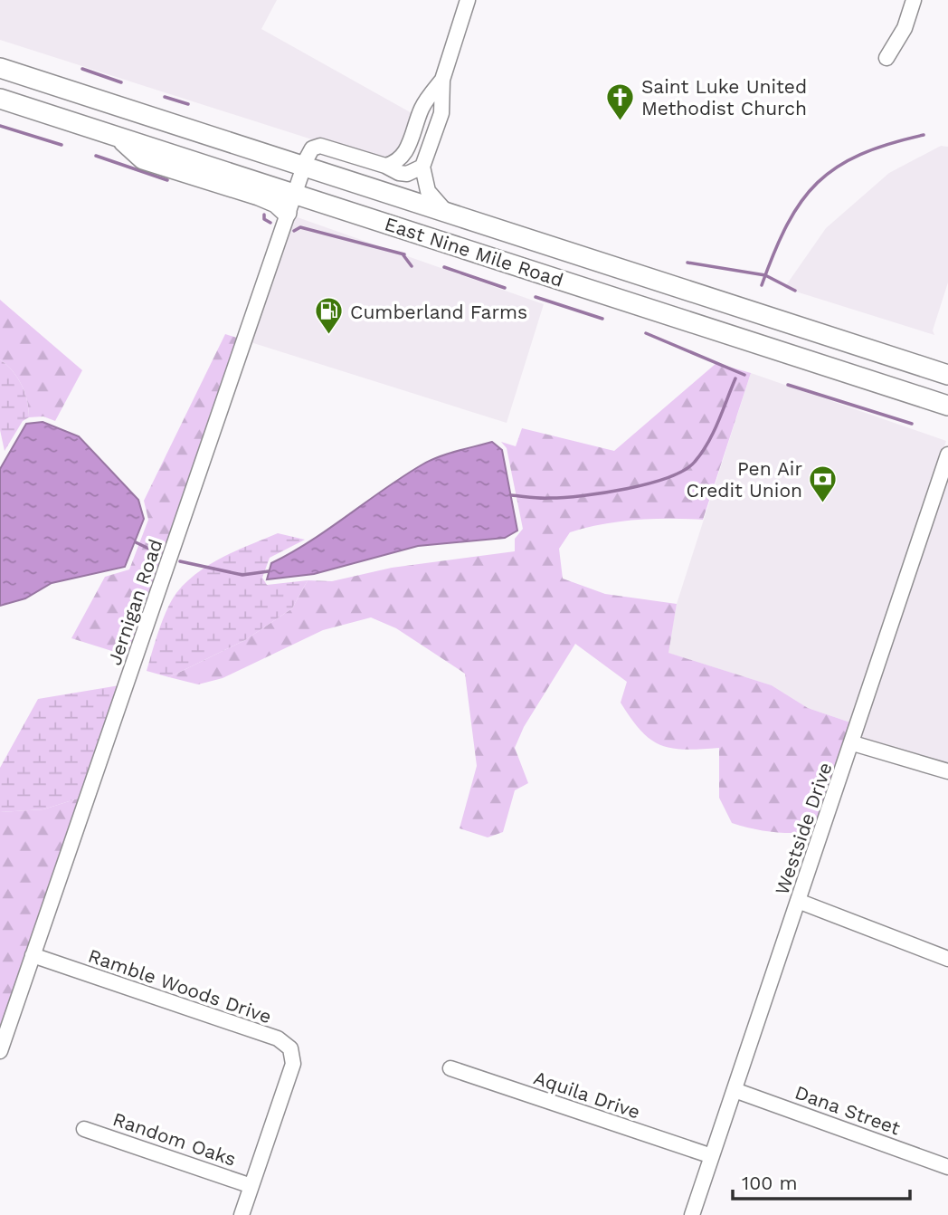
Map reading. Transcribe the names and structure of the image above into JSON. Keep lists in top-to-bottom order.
{
  "streets": {
    "main road": ["East Nine Mile Road"],
    "street": [
      "Jernigan Road",
      "Westside Drive",
      "Ramble Woods Drive",
      "Aquila Drive",
      "Dana Street",
      "Random Oaks"
    ]
  },
  "crossings": [
    ["East Nine Mile Road", "Jernigan Road"],
    ["Jernigan Road", "Ramble Woods Drive"],
    ["Westside Drive", "Aquila Drive"],
    ["Westside Drive", "Dana Street"],
    ["Ramble Woods Drive", "Random Oaks"]
  ],
  "places": {
    "church": ["Saint Luke United Methodist Church"],
    "fuel station": ["Cumberland Farms"],
    "bank": ["Pen Air Credit Union"]
  },
  "scale_bar": "100 m"
}
